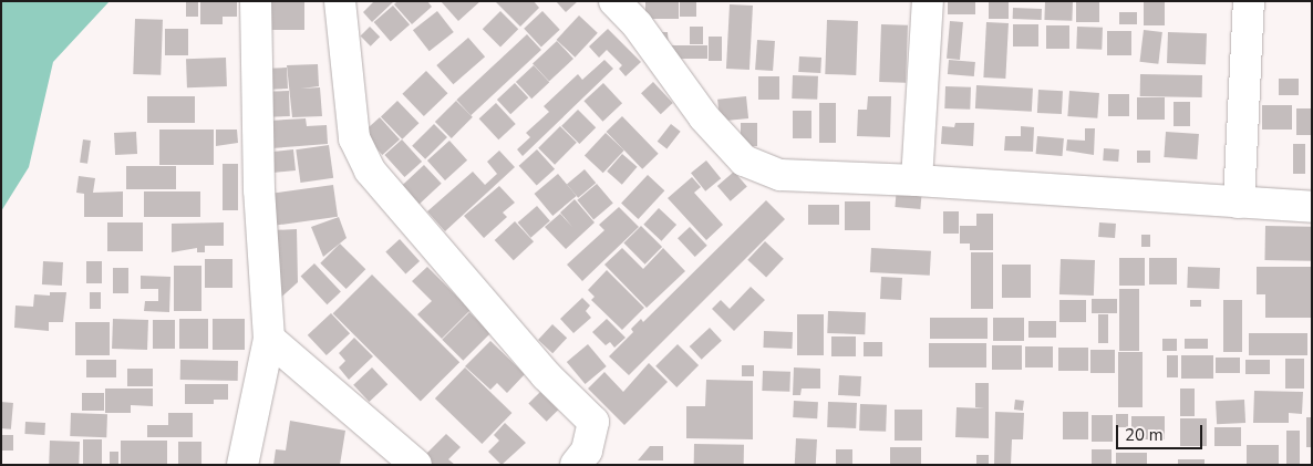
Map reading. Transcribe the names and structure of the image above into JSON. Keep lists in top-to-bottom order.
{
  "scale_bar": "20 m"
}
